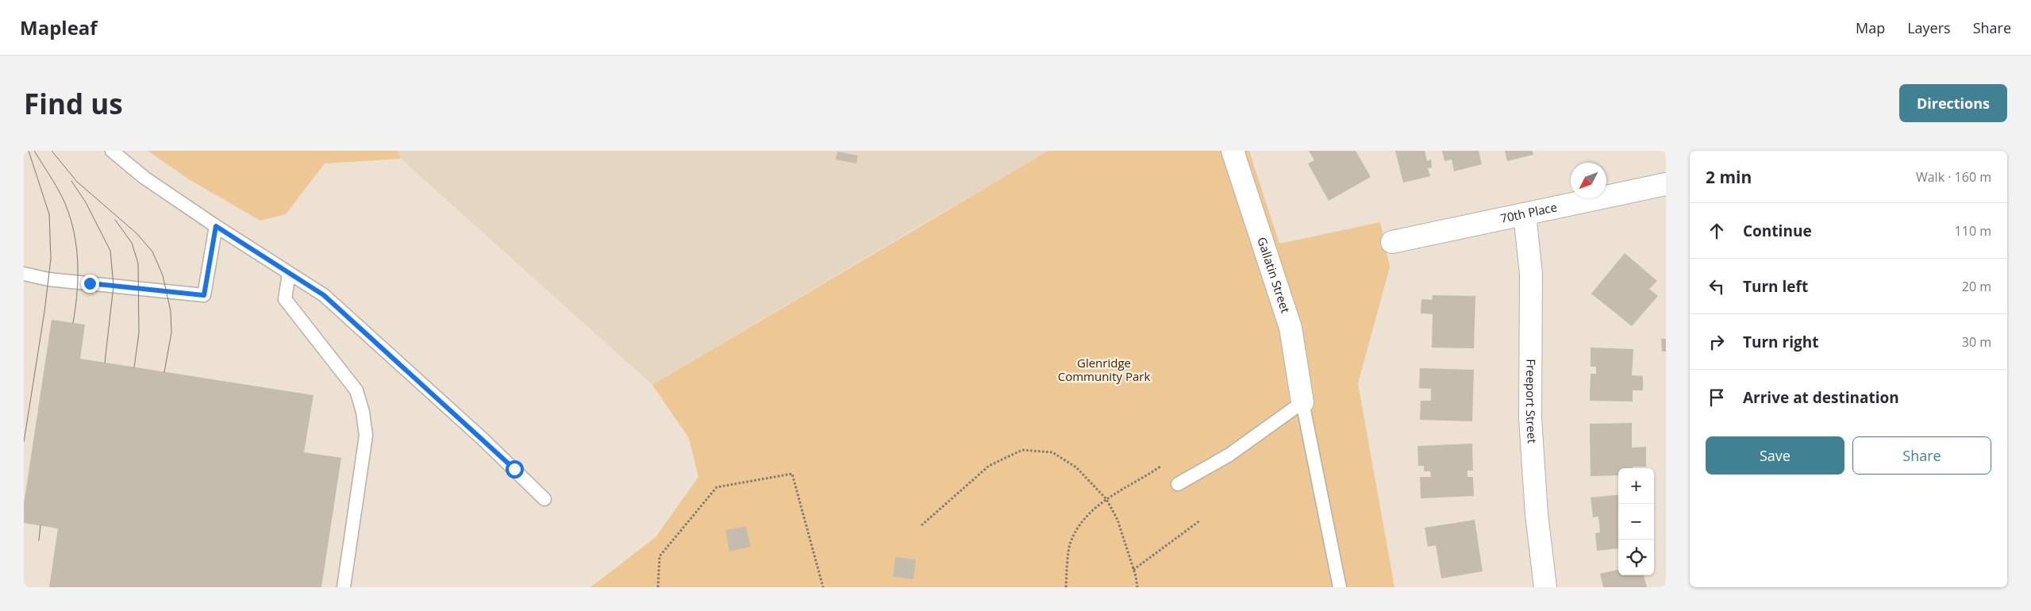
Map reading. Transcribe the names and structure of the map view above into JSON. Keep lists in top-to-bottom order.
{
  "streets": {
    "street": ["70th Place", "Gallatin Street", "Freeport Street"]
  },
  "crossings": [
    ["70th Place", "Freeport Street"]
  ],
  "parks": ["Glenridge Community Park"],
  "north": "bottom left",
  "page": {
    "header": "Mapleaf",
    "nav": ["Map", "Layers", "Share"],
    "buttons": [
      "Directions",
      ["Save", "Share"]
    ],
    "title": "Find us",
    "heading": ["2 min", "Walk · 160 m"],
    "list": [
      ["Continue", "110 m"],
      ["Turn left", "20 m"],
      ["Turn right", "30 m"],
      "Arrive at destination"
    ],
    "map_buttons": ["+", "−"]
  }
}
